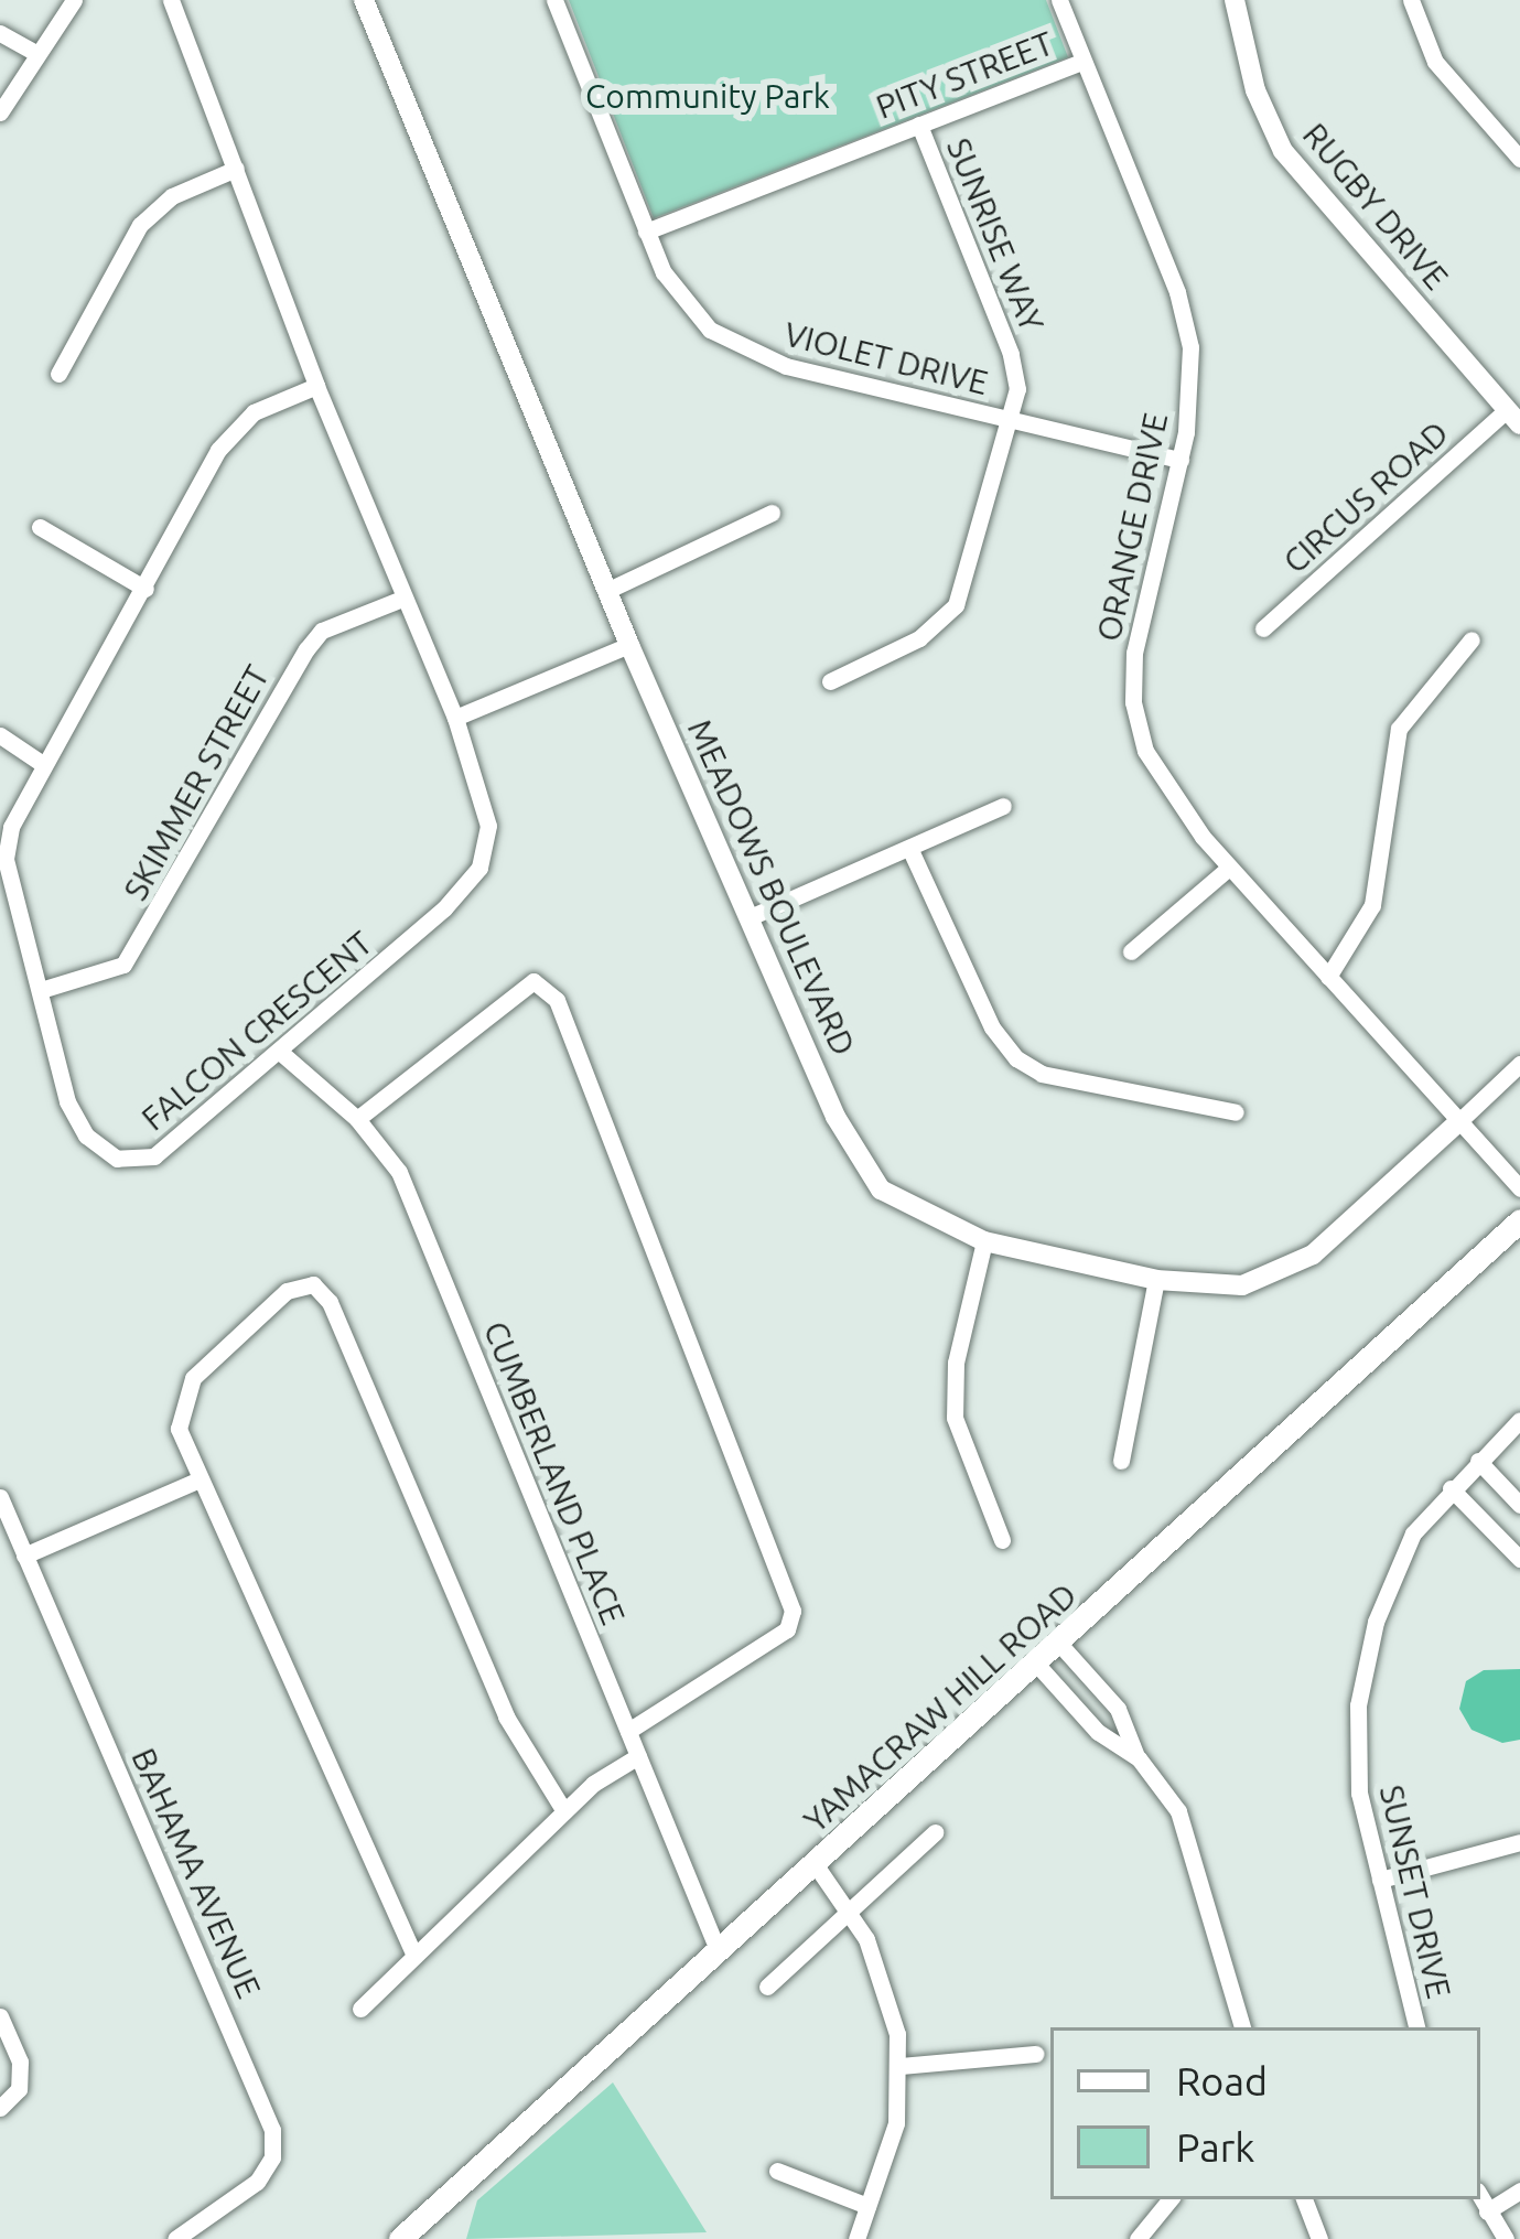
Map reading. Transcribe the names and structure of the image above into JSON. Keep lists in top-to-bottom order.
{
  "streets": {
    "main road": ["YAMACRAW HILL ROAD"],
    "street": [
      "PITY STREET",
      "RUGBY DRIVE",
      "SUNRISE WAY",
      "VIOLET DRIVE",
      "CIRCUS ROAD",
      "ORANGE DRIVE",
      "SKIMMER STREET",
      "MEADOWS BOULEVARD",
      "FALCON CRESCENT",
      "CUMBERLAND PLACE",
      "BAHAMA AVENUE",
      "SUNSET DRIVE"
    ]
  },
  "crossings": [
    ["PITY STREET", "SUNRISE WAY"],
    ["PITY STREET", "VIOLET DRIVE"],
    ["PITY STREET", "ORANGE DRIVE"],
    ["RUGBY DRIVE", "CIRCUS ROAD"],
    ["SUNRISE WAY", "VIOLET DRIVE"],
    ["VIOLET DRIVE", "ORANGE DRIVE"],
    ["ORANGE DRIVE", "MEADOWS BOULEVARD"],
    ["SKIMMER STREET", "FALCON CRESCENT"],
    ["FALCON CRESCENT", "CUMBERLAND PLACE"],
    ["CUMBERLAND PLACE", "YAMACRAW HILL ROAD"]
  ],
  "parks": ["Community Park"],
  "legend": ["Road", "Park"]
}
